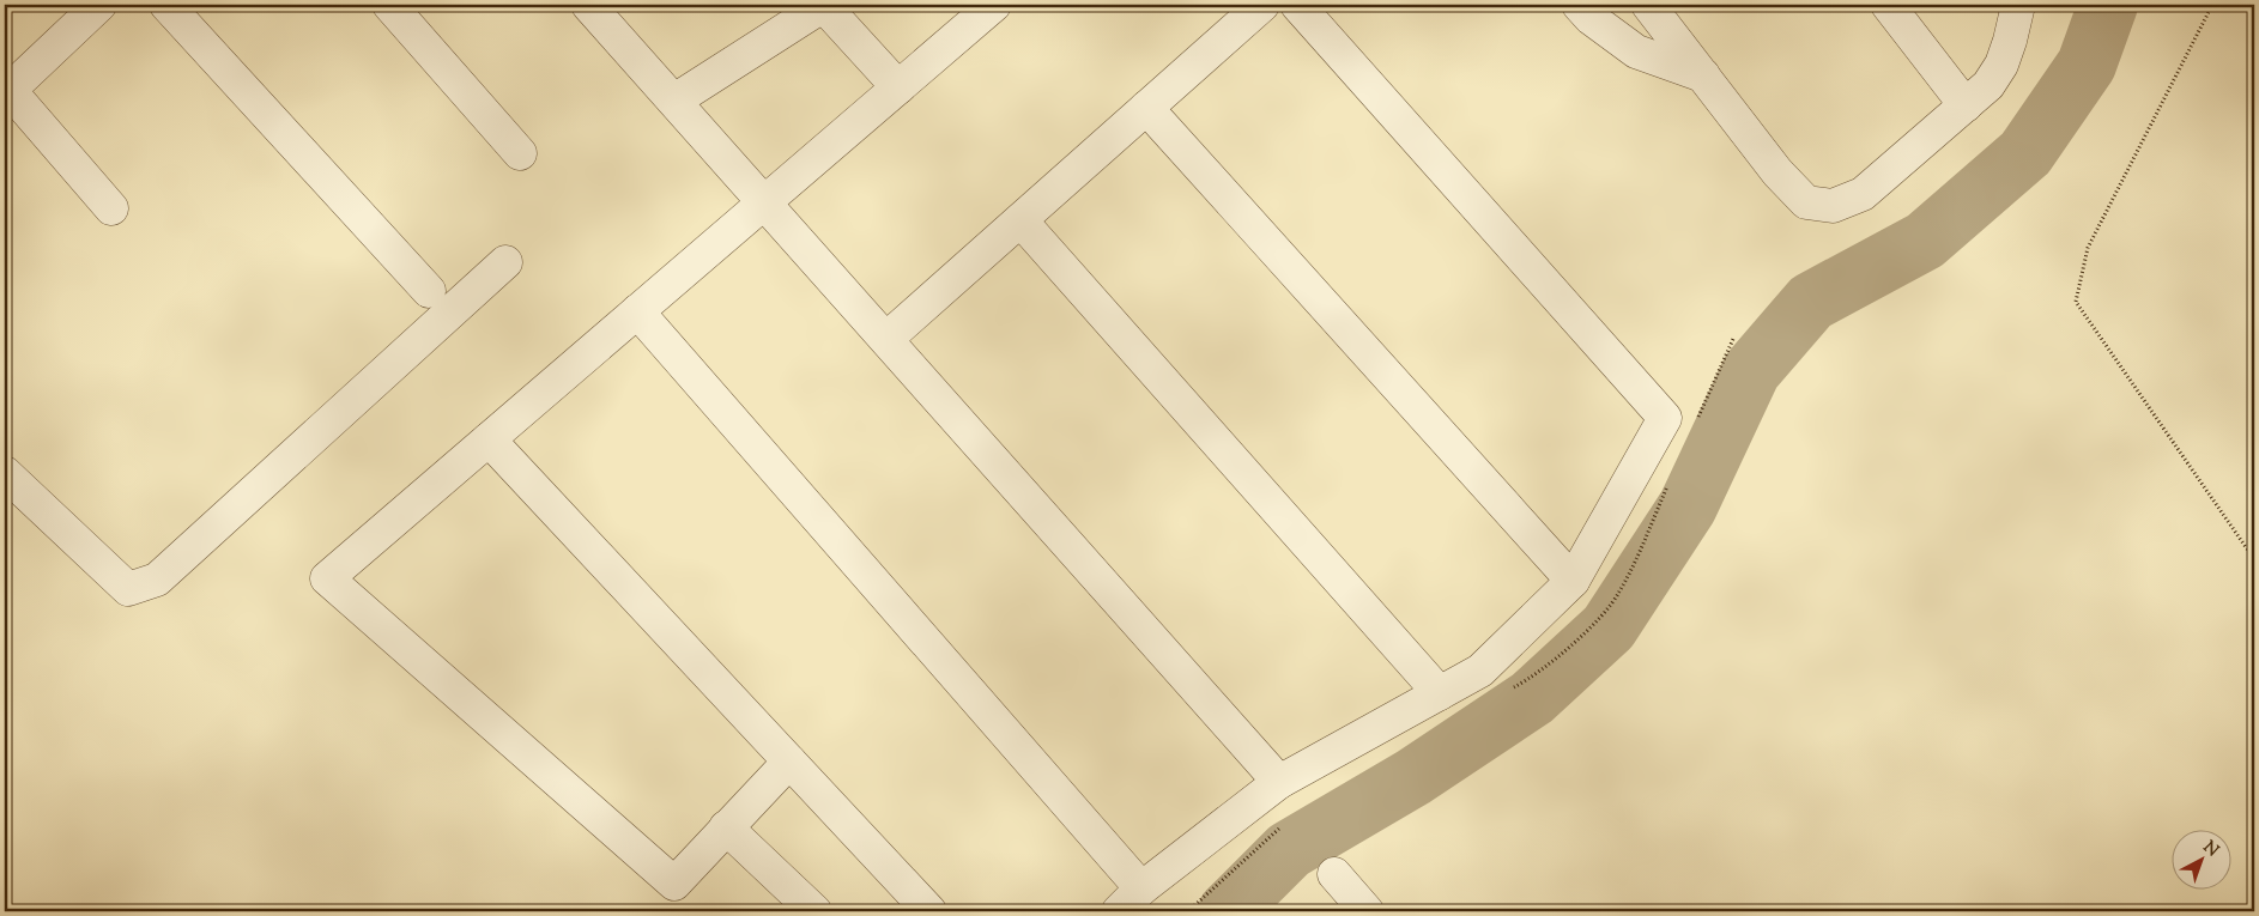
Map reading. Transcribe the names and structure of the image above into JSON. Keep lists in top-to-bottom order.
{
  "north": "top right"
}
